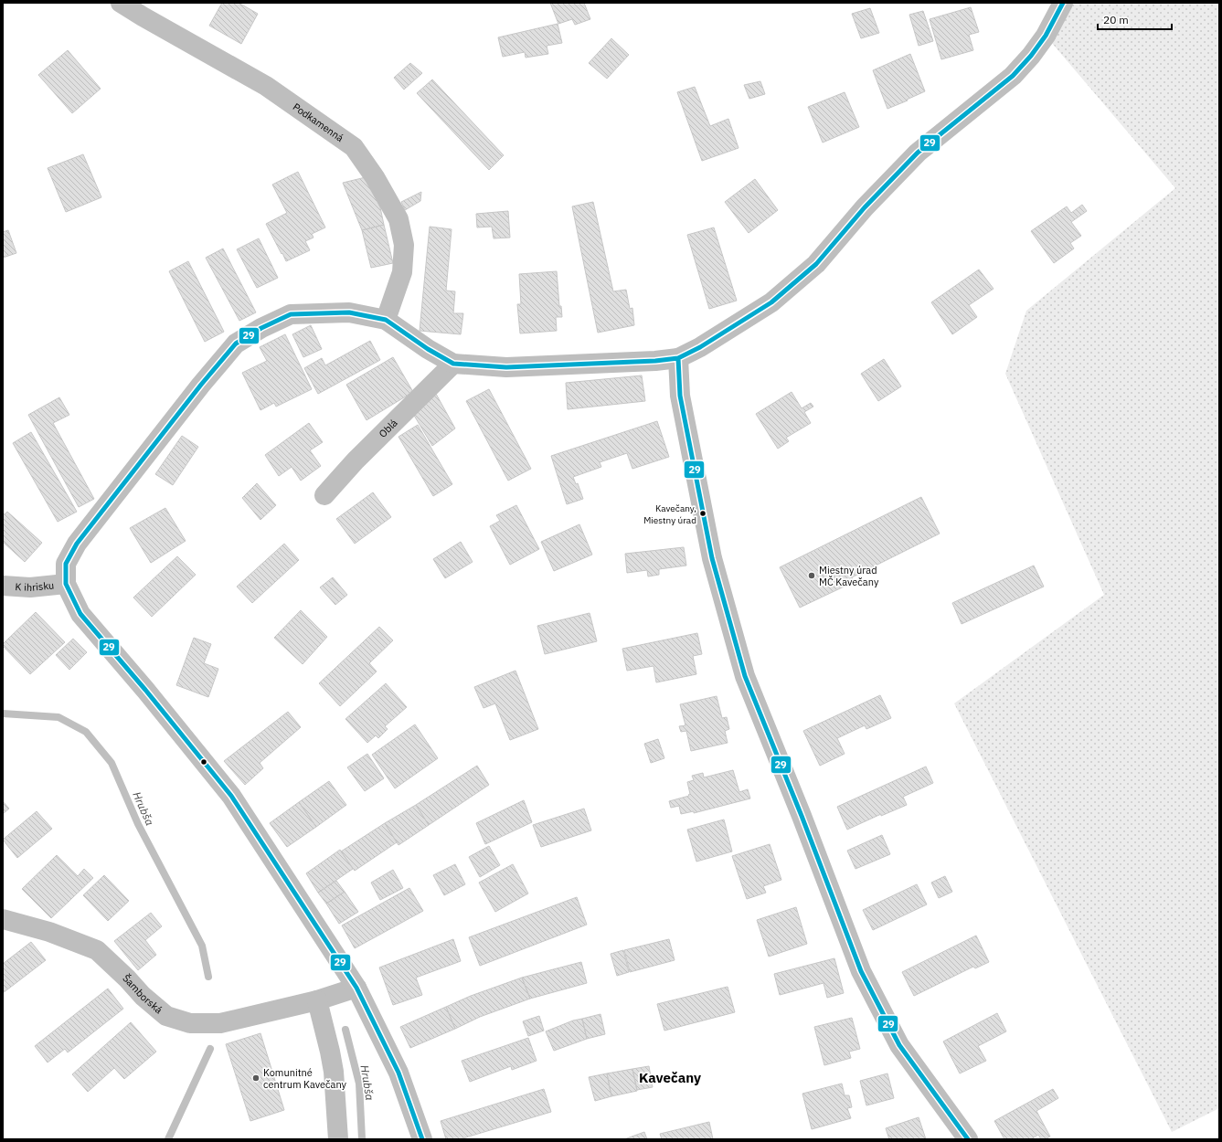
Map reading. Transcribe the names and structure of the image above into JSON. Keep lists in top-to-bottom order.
{
  "streets": {
    "street": [
      "Podkamenná",
      "Oblá",
      "K ihrisku",
      "Šamborská"
    ]
  },
  "districts": ["Kavečany"],
  "water": ["Hrubša"],
  "places": ["Kavečany, Miestny úrad", "Miestny úrad MČ Kavečany", "Komunitné centrum Kavečany"],
  "lines": ["transit line 29"],
  "scale_bar": "20 m"
}
